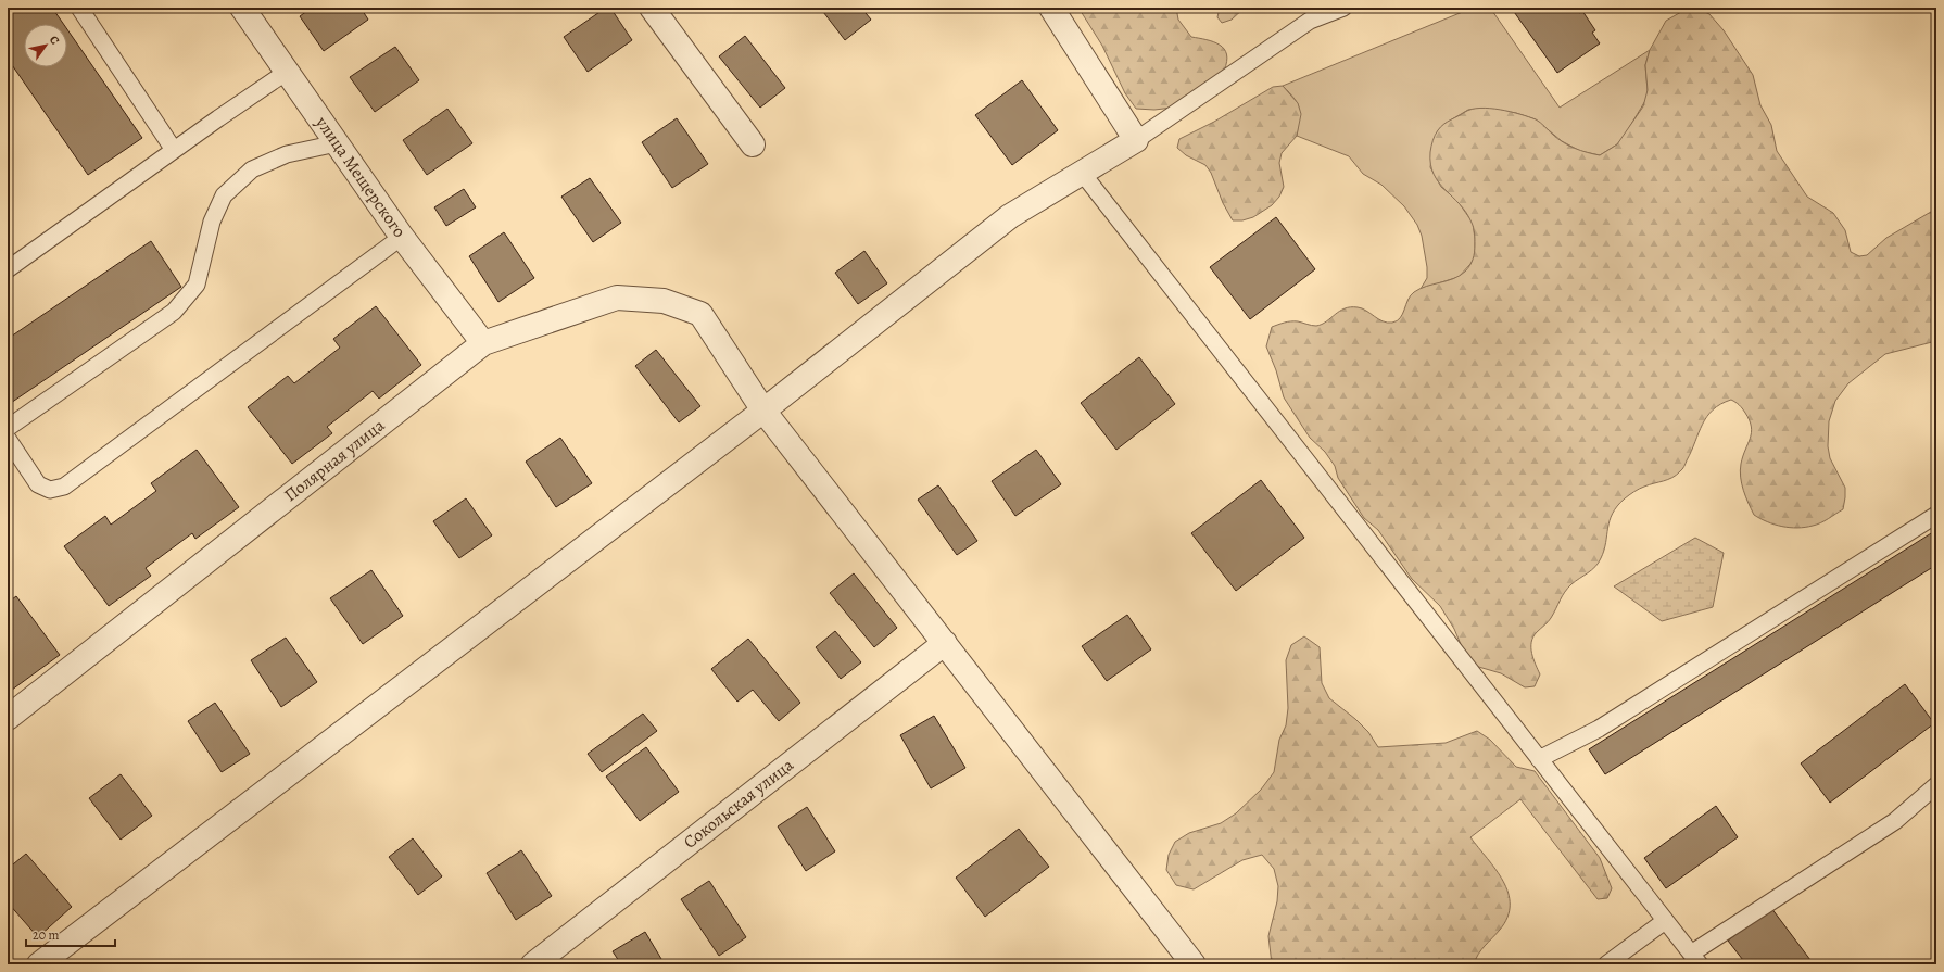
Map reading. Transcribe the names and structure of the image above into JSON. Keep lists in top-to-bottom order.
{
  "streets": {
    "street": ["улица Мещерского", "Полярная улица", "Сокольская улица"]
  },
  "crossings": [
    ["улица Мещерского", "Полярная улица"]
  ],
  "scale_bar": "20 m",
  "north": "top right"
}
